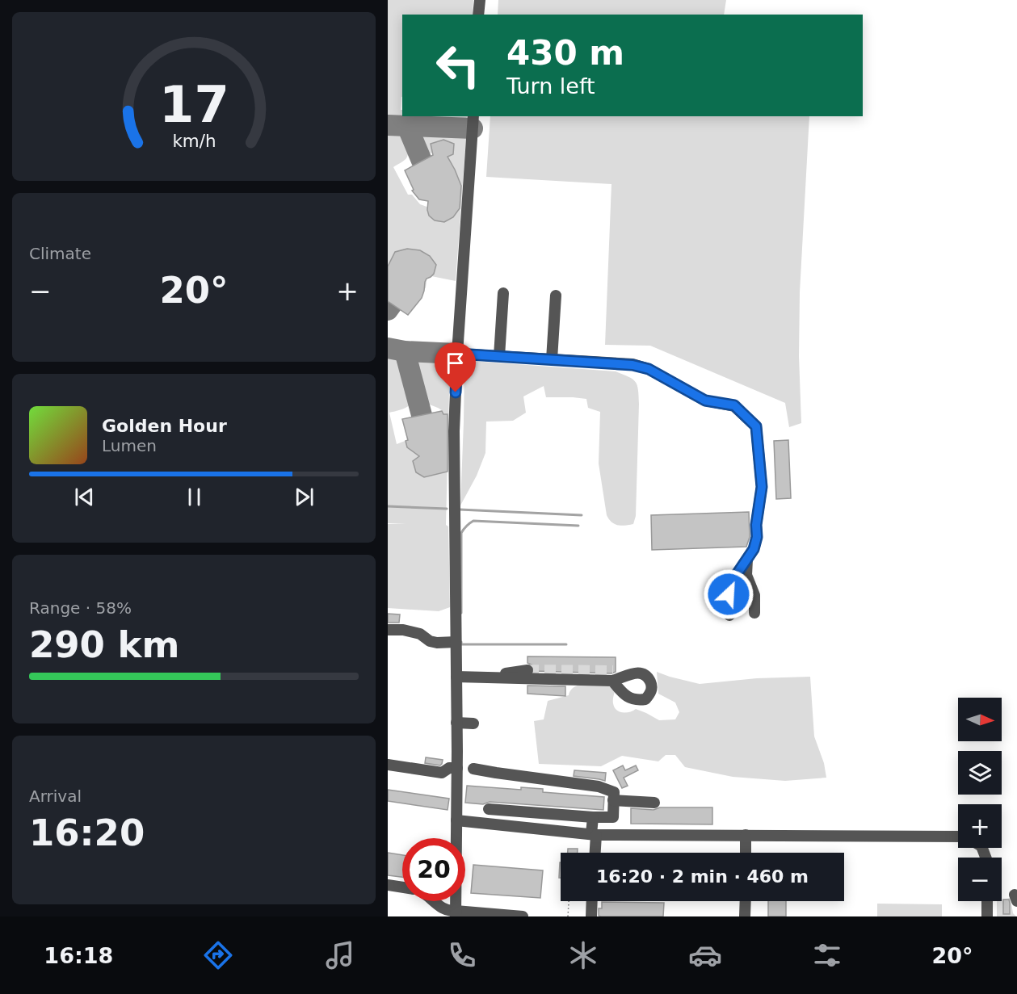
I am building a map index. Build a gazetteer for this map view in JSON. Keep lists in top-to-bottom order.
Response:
{
  "north": "right",
  "page": {
    "turn": ["430 m", "Turn left"],
    "tile": [
      "Climate",
      ["Range · 58%", "290 km"],
      ["Arrival", "16:20"]
    ],
    "heat": ["−", "20°", "+"],
    "song": ["Golden Hour", "Lumen"],
    "map_buttons": ["+", "−"],
    "limit": "20",
    "trip": "16:20 · 2 min · 460 m",
    "tabs": ["16:18", "20°"],
    "gauge": ["17", "km/h"]
  }
}
